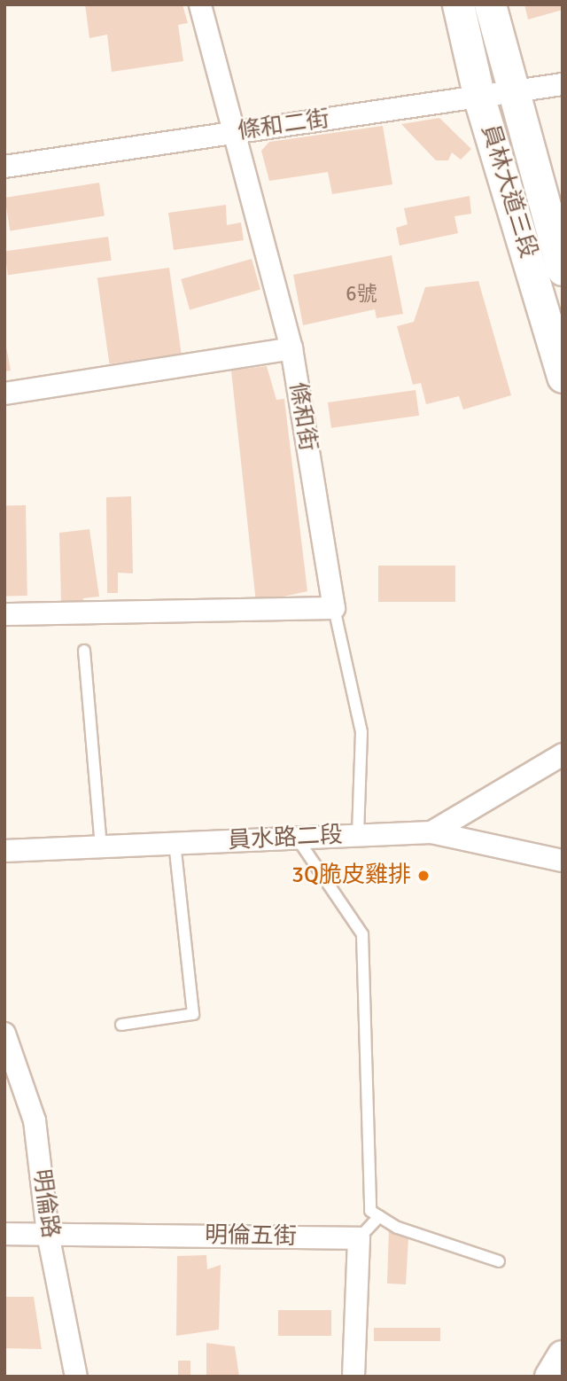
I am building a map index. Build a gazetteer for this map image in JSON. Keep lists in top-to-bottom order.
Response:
{
  "streets": {
    "street": [
      "條和二街",
      "員林大道三段",
      "條和街",
      "員水路二段",
      "明倫路",
      "明倫五街"
    ]
  },
  "crossings": [
    ["條和二街", "員林大道三段"],
    ["條和二街", "條和街"],
    ["條和街", "員水路二段"],
    ["明倫路", "明倫五街"]
  ],
  "places": ["3Q脆皮雞排"],
  "house_numbers": ["6號"]
}
